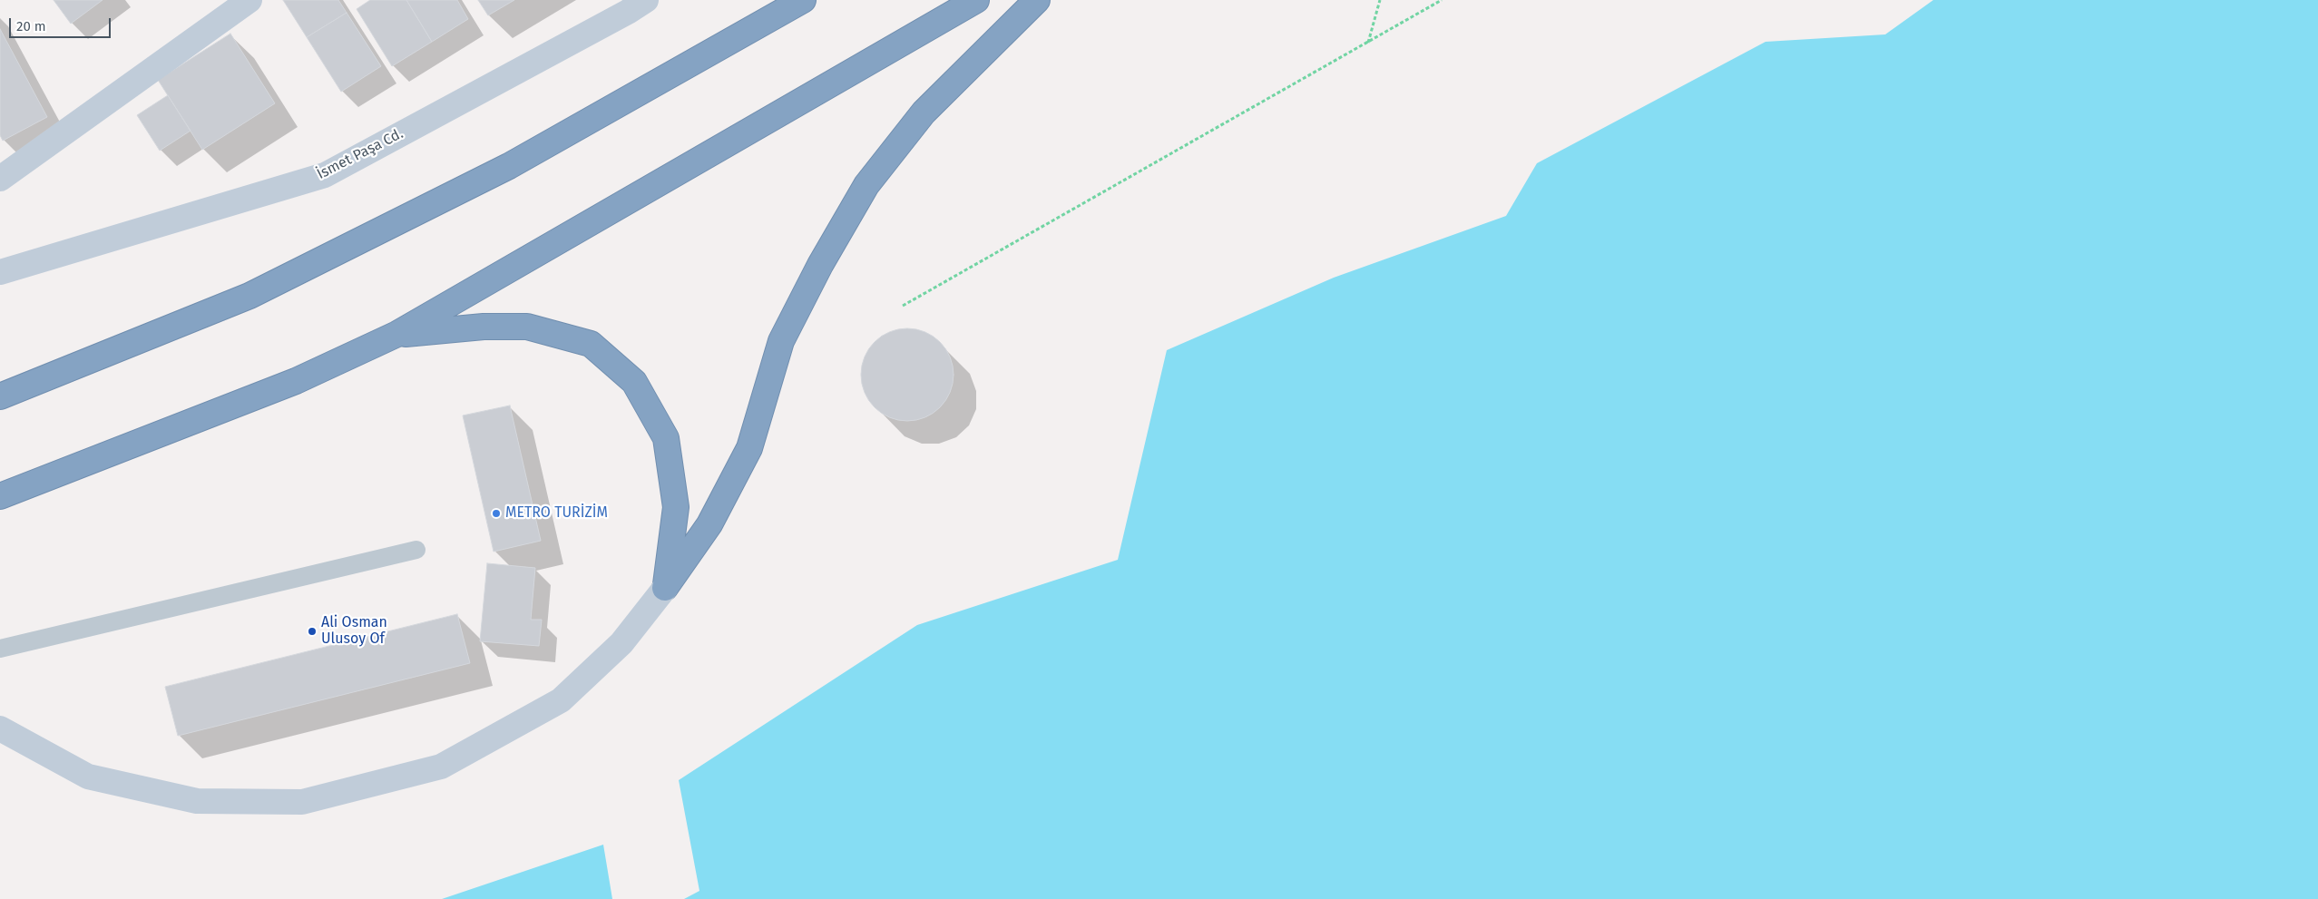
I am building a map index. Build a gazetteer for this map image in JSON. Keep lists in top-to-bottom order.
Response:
{
  "streets": {
    "main road": ["İsmet Paşa Cd."]
  },
  "places": ["METRO TURİZİM", "Ali Osman Ulusoy Of"],
  "scale_bar": "20 m"
}
